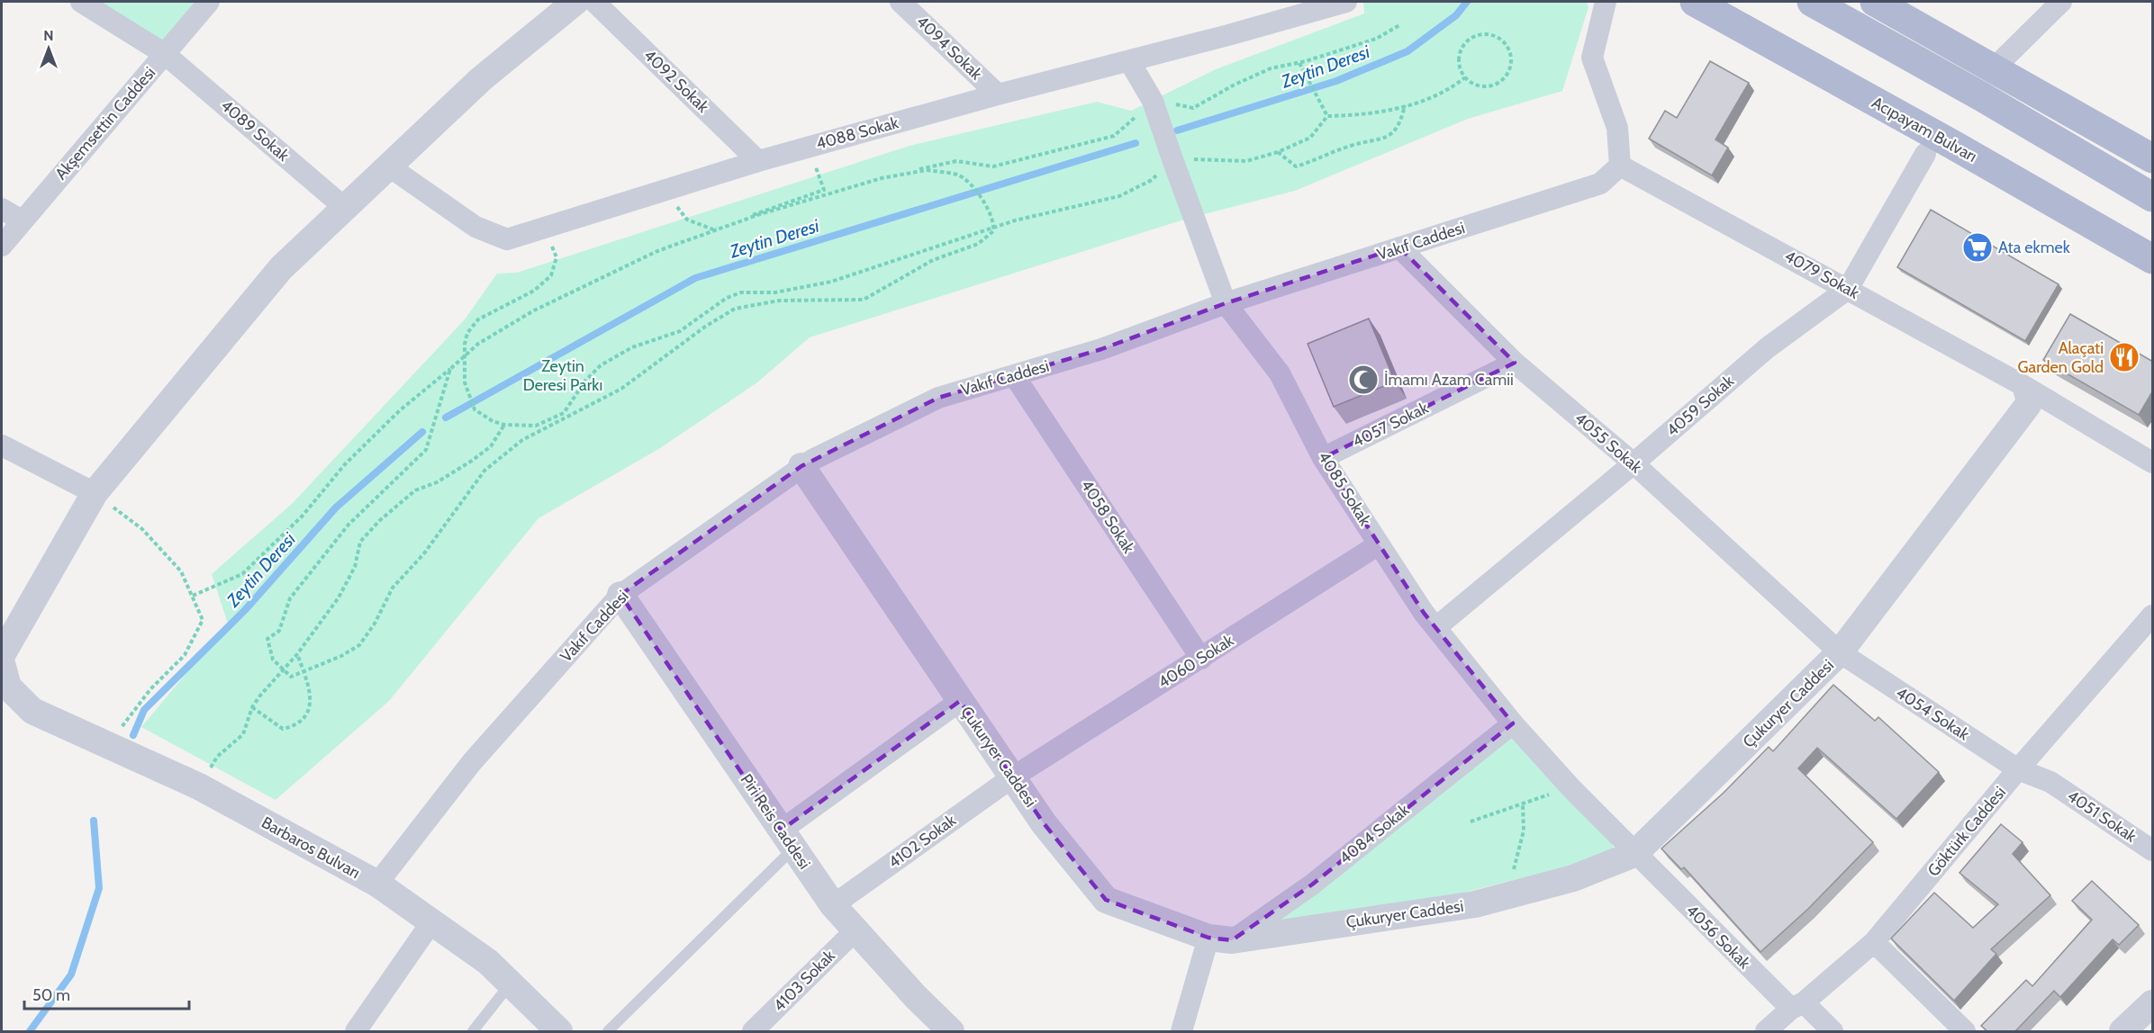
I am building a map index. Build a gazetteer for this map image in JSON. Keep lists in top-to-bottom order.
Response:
{
  "streets": {
    "main road": ["Acıpayam Bulvarı"],
    "street": [
      "4094 Sokak",
      "4092 Sokak",
      "Akşemsettin Caddesi",
      "4089 Sokak",
      "4088 Sokak",
      "Vakıf Caddesi",
      "4079 Sokak",
      "4059 Sokak",
      "4057 Sokak",
      "4055 Sokak",
      "4085 Sokak",
      "4058 Sokak",
      "4060 Sokak",
      "Çukuryer Caddesi",
      "4054 Sokak",
      "4051 Sokak",
      "Piri Reis Caddesi",
      "Göktürk Caddesi",
      "4084 Sokak",
      "4102 Sokak",
      "Barbaros Bulvarı",
      "4056 Sokak",
      "4103 Sokak"
    ]
  },
  "crossings": [
    ["4094 Sokak", "4088 Sokak"],
    ["4092 Sokak", "4088 Sokak"],
    ["Akşemsettin Caddesi", "4089 Sokak"],
    ["4088 Sokak", "4085 Sokak"],
    ["Vakıf Caddesi", "4079 Sokak"],
    ["Vakıf Caddesi", "4055 Sokak"],
    ["Vakıf Caddesi", "4085 Sokak"],
    ["Vakıf Caddesi", "4058 Sokak"],
    ["Vakıf Caddesi", "Çukuryer Caddesi"],
    ["Vakıf Caddesi", "Piri Reis Caddesi"],
    ["Vakıf Caddesi", "Barbaros Bulvarı"],
    ["4079 Sokak", "4059 Sokak"],
    ["4079 Sokak", "Çukuryer Caddesi"],
    ["4059 Sokak", "4055 Sokak"],
    ["4059 Sokak", "4085 Sokak"],
    ["4057 Sokak", "4055 Sokak"],
    ["4057 Sokak", "4085 Sokak"],
    ["4055 Sokak", "Çukuryer Caddesi"],
    ["4055 Sokak", "4054 Sokak"],
    ["4085 Sokak", "4060 Sokak"],
    ["4085 Sokak", "Çukuryer Caddesi"],
    ["4085 Sokak", "4084 Sokak"],
    ["4085 Sokak", "4056 Sokak"],
    ["4058 Sokak", "4060 Sokak"],
    ["4060 Sokak", "Çukuryer Caddesi"],
    ["4060 Sokak", "4102 Sokak"],
    ["Çukuryer Caddesi", "4054 Sokak"],
    ["Çukuryer Caddesi", "4084 Sokak"],
    ["Çukuryer Caddesi", "4102 Sokak"],
    ["Çukuryer Caddesi", "4056 Sokak"],
    ["4054 Sokak", "4051 Sokak"],
    ["4054 Sokak", "Göktürk Caddesi"],
    ["Piri Reis Caddesi", "4102 Sokak"],
    ["Piri Reis Caddesi", "4103 Sokak"],
    ["Göktürk Caddesi", "4056 Sokak"]
  ],
  "water": ["Zeytin Deresi"],
  "parks": ["Zeytin Deresi Parkı"],
  "places": {
    "supermarket": ["Ata ekmek"],
    "restaurant": ["Alaçati Garden Gold"],
    "mosque": ["İmamı Azam Camii"]
  },
  "scale_bar": "50 m",
  "north": "top"
}
